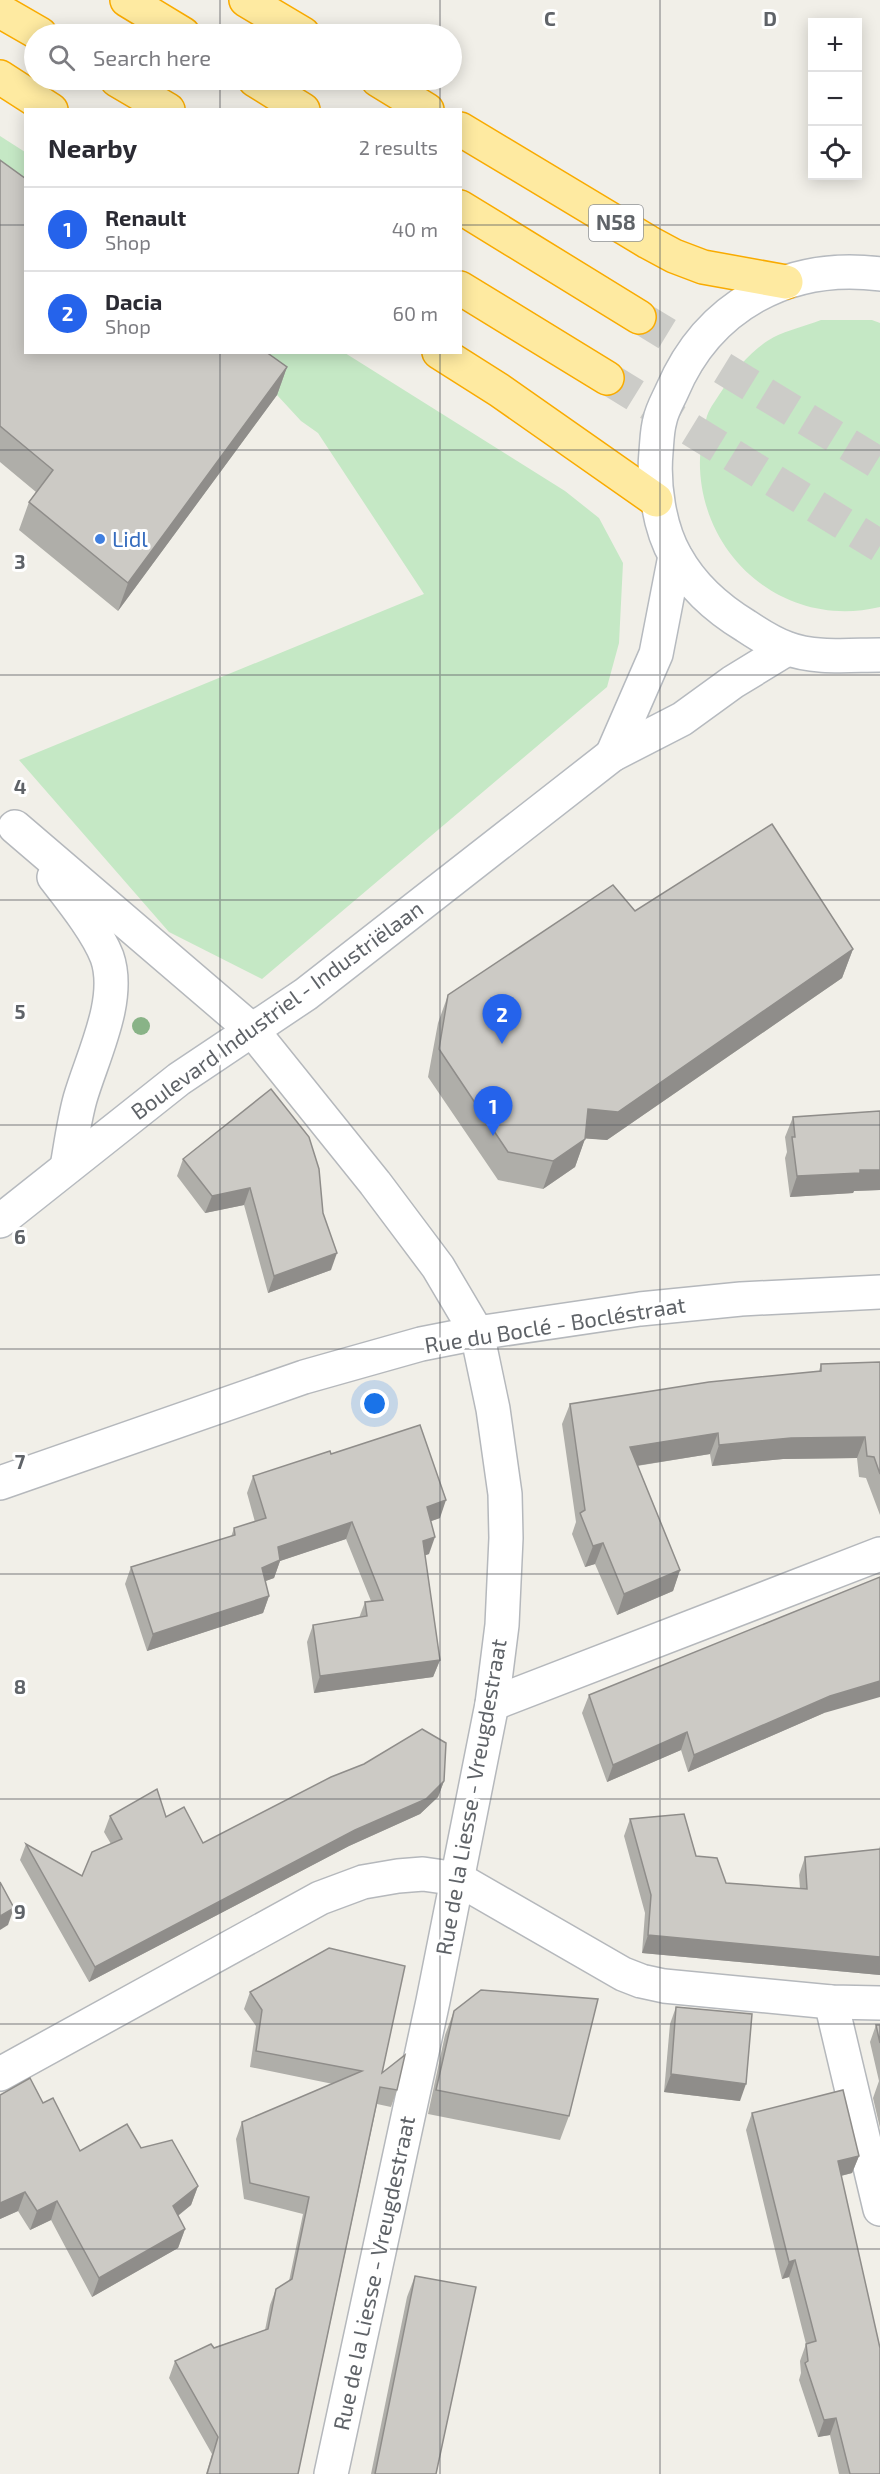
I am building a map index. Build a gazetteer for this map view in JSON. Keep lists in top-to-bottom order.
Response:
{
  "streets": {
    "highway": ["N58"],
    "street": ["Boulevard Industriel - Industriëlaan", "Rue du Boclé - Bocléstraat", "Rue de la Liesse - Vreugdestraat"]
  },
  "crossings": [
    ["Boulevard Industriel - Industriëlaan", "Rue de la Liesse - Vreugdestraat"],
    ["Rue du Boclé - Bocléstraat", "Rue de la Liesse - Vreugdestraat"]
  ],
  "places": ["Lidl"],
  "page": {
    "map_buttons": ["+", "−"],
    "search": "Search here",
    "heading": ["Nearby", "2 results"],
    "list": [
      {
        "mark": "1",
        "name": "Renault",
        "note": "Shop",
        "value": "40 m"
      },
      {
        "mark": "2",
        "name": "Dacia",
        "note": "Shop",
        "value": "60 m"
      }
    ],
    "pins": ["2", "1"]
  },
  "grid": {
    "columns": ["C", "D"],
    "rows": [
      "3",
      "4",
      "5",
      "6",
      "7",
      "8",
      "9"
    ]
  }
}
